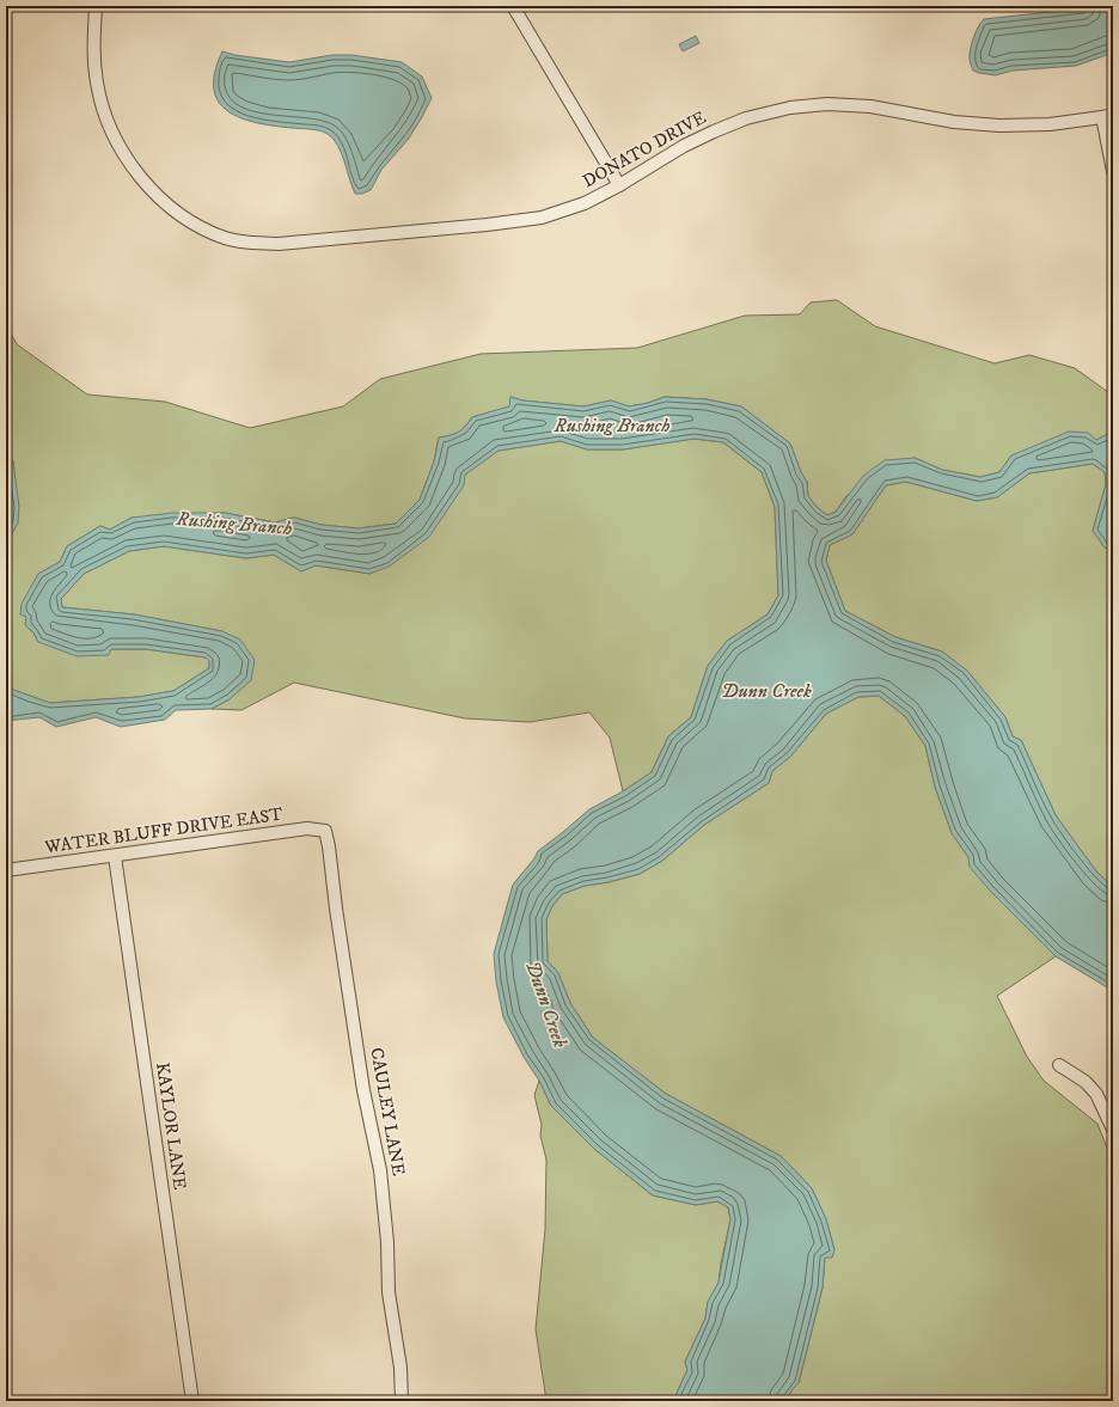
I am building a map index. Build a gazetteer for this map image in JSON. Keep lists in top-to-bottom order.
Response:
{
  "streets": {
    "street": [
      "DONATO DRIVE",
      "WATER BLUFF DRIVE EAST",
      "CAULEY LANE",
      "KAYLOR LANE"
    ]
  },
  "crossings": [
    ["WATER BLUFF DRIVE EAST", "CAULEY LANE"],
    ["WATER BLUFF DRIVE EAST", "KAYLOR LANE"]
  ],
  "water": ["Rushing Branch", "Dunn Creek"]
}
